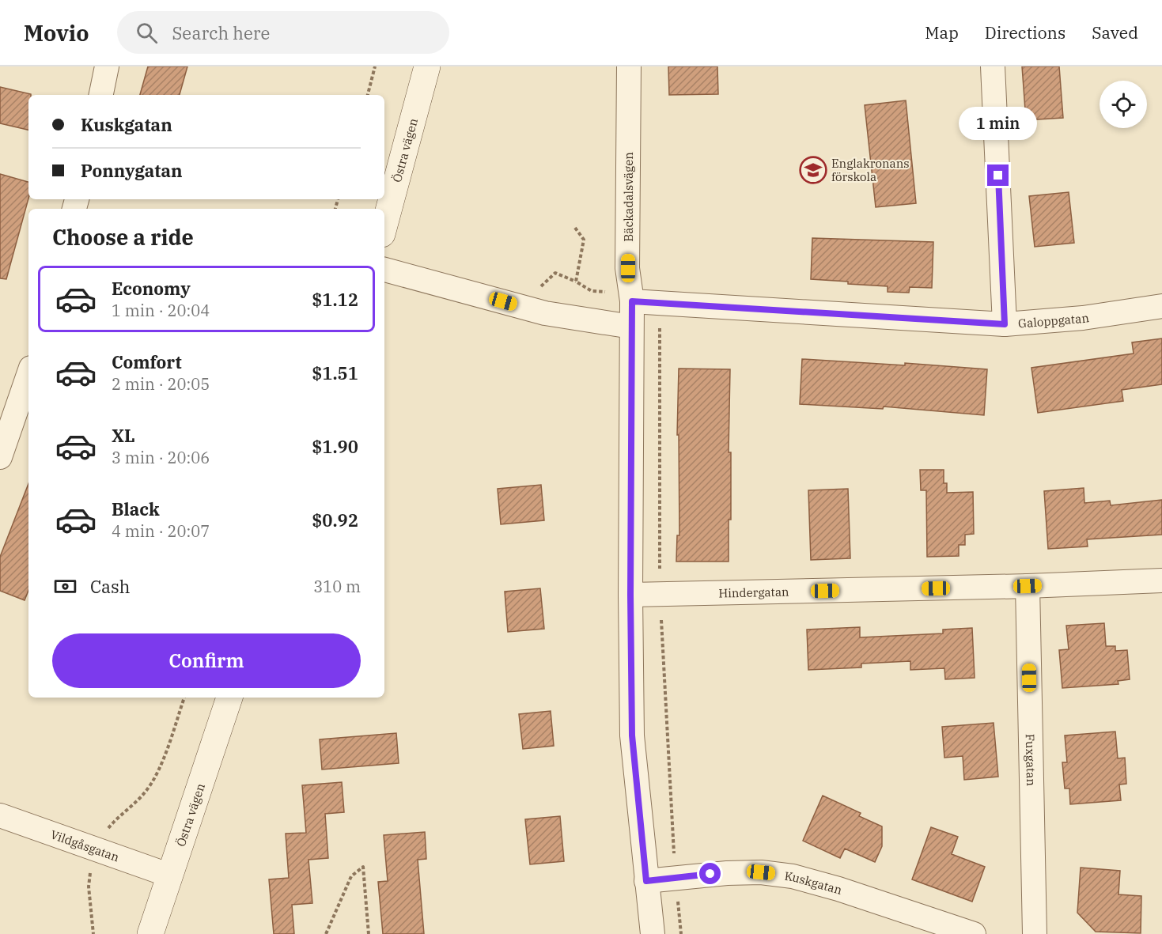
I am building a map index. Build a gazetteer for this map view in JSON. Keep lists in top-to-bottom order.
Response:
{
  "streets": {
    "main road": ["Östra vägen"],
    "street": [
      "Bäckadalsvägen",
      "Galoppgatan",
      "Hindergatan",
      "Fuxgatan",
      "Vildgåsgatan",
      "Kuskgatan"
    ]
  },
  "crossings": [
    ["Östra vägen", "Vildgåsgatan"],
    ["Bäckadalsvägen", "Galoppgatan"],
    ["Bäckadalsvägen", "Hindergatan"],
    ["Bäckadalsvägen", "Kuskgatan"],
    ["Hindergatan", "Fuxgatan"]
  ],
  "places": {
    "school or university": ["Englakronans förskola"]
  },
  "page": {
    "header": "Movio",
    "search": "Search here",
    "nav": ["Map", "Directions", "Saved"],
    "banner": ["Kuskgatan", "Ponnygatan"],
    "bubble": "1 min",
    "heading": "Choose a ride",
    "list": [
      {
        "name": "Economy",
        "note": "1 min · 20:04",
        "value": "$1.12"
      },
      {
        "name": "Comfort",
        "note": "2 min · 20:05",
        "value": "$1.51"
      },
      {
        "name": "XL",
        "note": "3 min · 20:06",
        "value": "$1.90"
      },
      {
        "name": "Black",
        "note": "4 min · 20:07",
        "value": "$0.92"
      }
    ],
    "pay": ["Cash", "310 m"],
    "buttons": "Confirm"
  }
}
